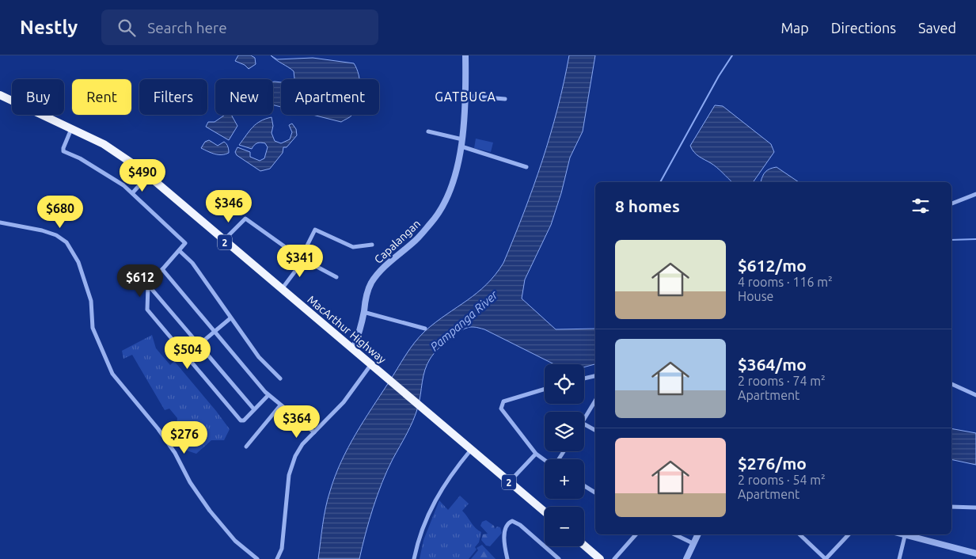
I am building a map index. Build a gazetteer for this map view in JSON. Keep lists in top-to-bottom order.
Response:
{
  "streets": {
    "highway": ["2", "MacArthur Highway"],
    "street": ["Capalangan"]
  },
  "crossings": [
    ["Capalangan", "MacArthur Highway"]
  ],
  "districts": ["GATBUCA"],
  "water": ["Pampanga River"],
  "page": {
    "header": "Nestly",
    "search": "Search here",
    "nav": ["Map", "Directions", "Saved"],
    "chip": [
      "Buy",
      "Rent",
      "Filters",
      "New",
      "Apartment"
    ],
    "price": [
      "$490",
      "$346",
      "$680",
      "$341",
      "$612",
      "$504",
      "$364",
      "$276"
    ],
    "heading": "8 homes",
    "list": [
      {
        "name": "$612/mo",
        "note": "4 rooms · 116 m² · House"
      },
      {
        "name": "$364/mo",
        "note": "2 rooms · 74 m² · Apartment"
      },
      {
        "name": "$276/mo",
        "note": "2 rooms · 54 m² · Apartment"
      }
    ],
    "map_buttons": ["+", "−"]
  }
}
